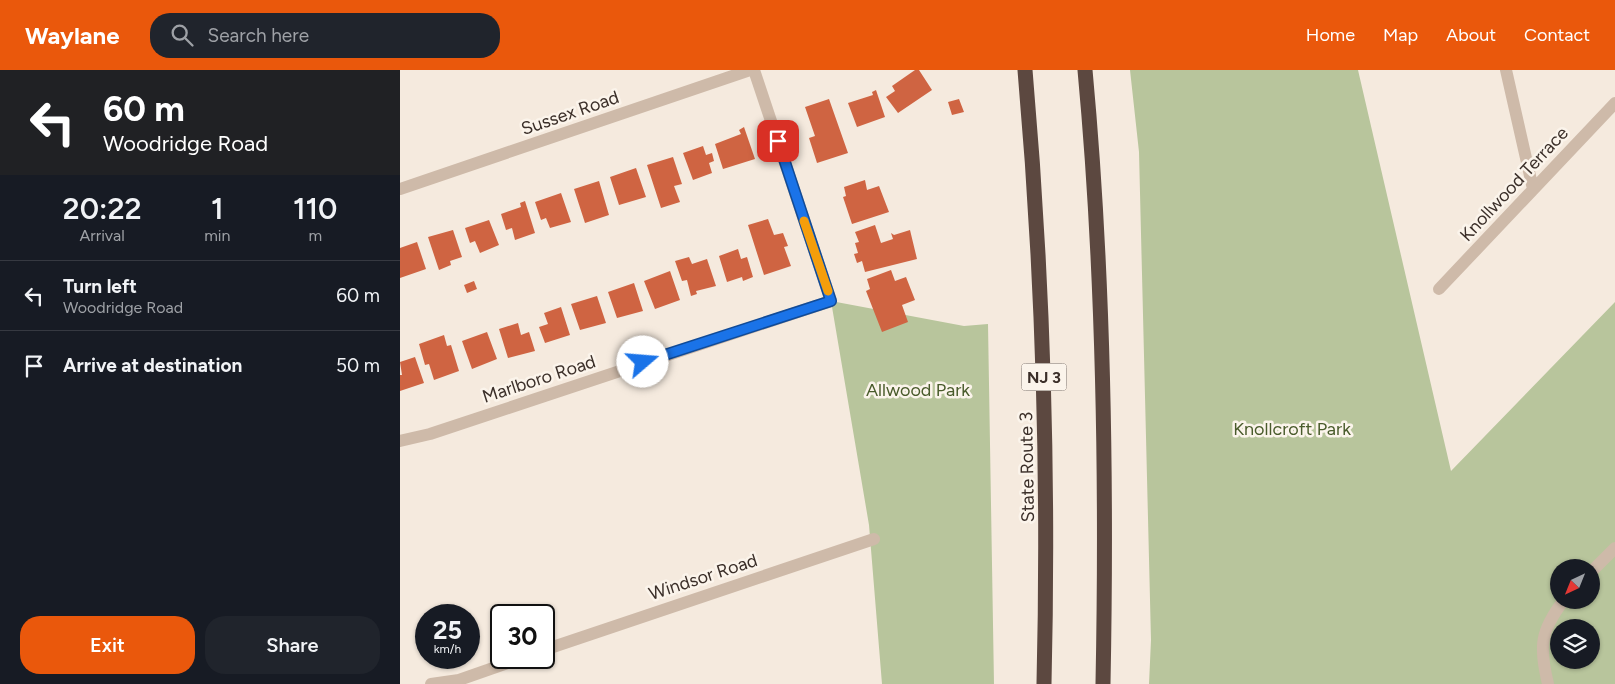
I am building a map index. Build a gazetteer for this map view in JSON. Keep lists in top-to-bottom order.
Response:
{
  "streets": {
    "highway": ["NJ 3", "State Route 3"],
    "street": [
      "Sussex Road",
      "Knollwood Terrace",
      "Marlboro Road",
      "Windsor Road"
    ]
  },
  "crossings": [
    ["Sussex Road", "Marlboro Road"]
  ],
  "parks": ["Allwood Park", "Knollcroft Park"],
  "north": "bottom left",
  "page": {
    "header": "Waylane",
    "search": "Search here",
    "nav": [
      "Home",
      "Map",
      "About",
      "Contact"
    ],
    "turn": ["60 m", "Woodridge Road"],
    "eta": [
      "20:22",
      "Arrival",
      "1",
      "min",
      "110",
      "m"
    ],
    "list": [
      {
        "name": "Turn left",
        "note": "Woodridge Road",
        "value": "60 m"
      },
      {
        "name": "Arrive at destination",
        "value": "50 m"
      }
    ],
    "speed": "25 km/h",
    "limit": "30",
    "buttons": ["Exit", "Share"]
  }
}
